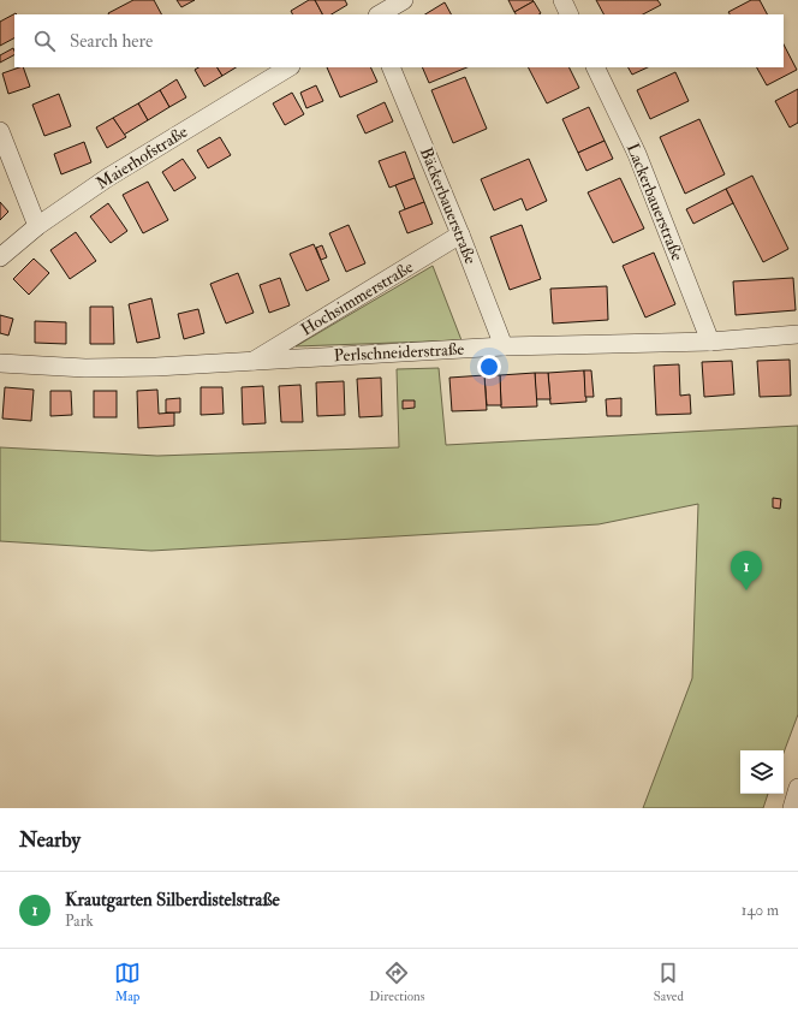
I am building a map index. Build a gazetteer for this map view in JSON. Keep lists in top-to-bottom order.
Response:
{
  "streets": {
    "street": [
      "Maierhofstraße",
      "Lackerbauerstraße",
      "Bäckerbauerstraße",
      "Hochsimmerstraße",
      "Perlschneiderstraße"
    ]
  },
  "crossings": [
    ["Lackerbauerstraße", "Perlschneiderstraße"],
    ["Bäckerbauerstraße", "Hochsimmerstraße"],
    ["Bäckerbauerstraße", "Perlschneiderstraße"],
    ["Hochsimmerstraße", "Perlschneiderstraße"]
  ],
  "page": {
    "search": "Search here",
    "pins": "1",
    "heading": "Nearby",
    "list": [
      {
        "mark": "1",
        "name": "Krautgarten Silberdistelstraße",
        "note": "Park",
        "value": "140 m"
      }
    ],
    "nav": ["Map", "Directions", "Saved"]
  }
}
